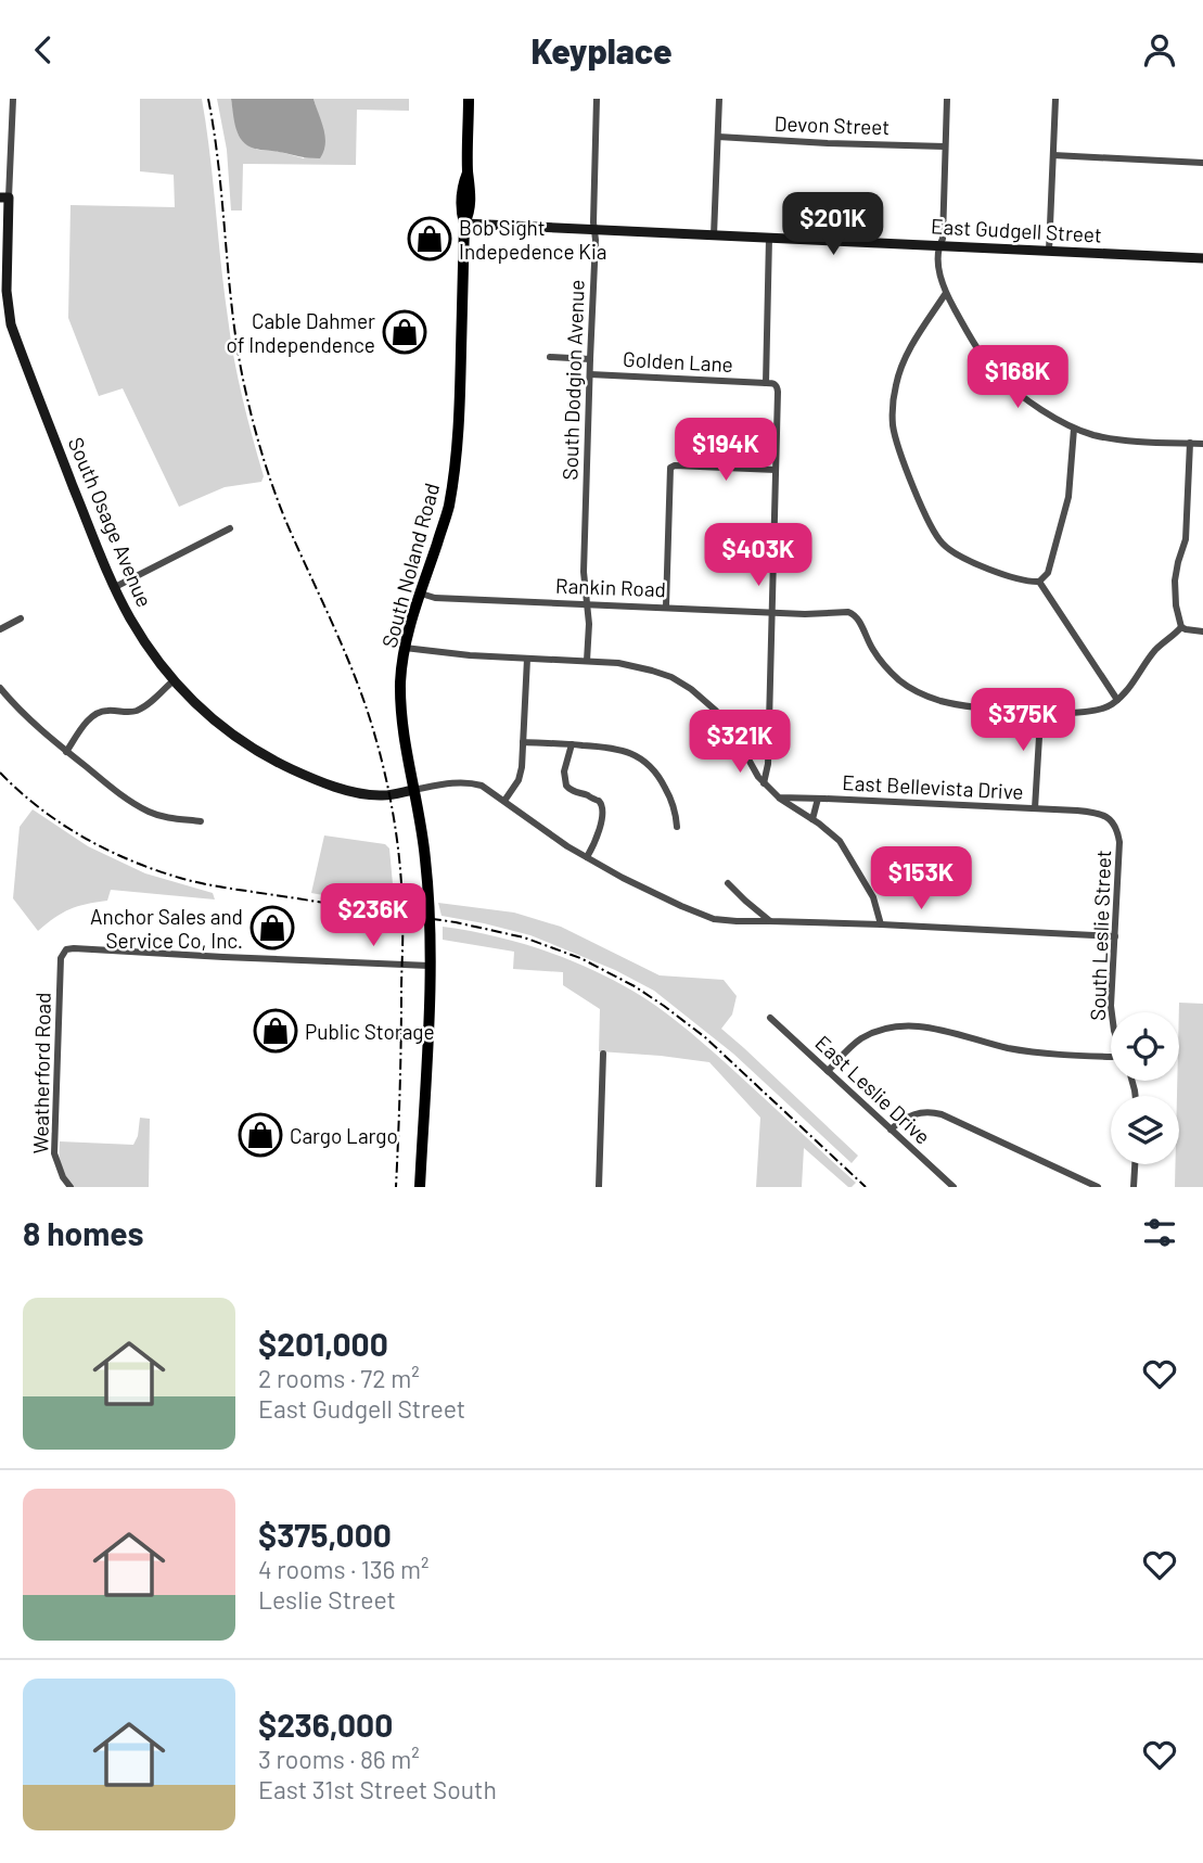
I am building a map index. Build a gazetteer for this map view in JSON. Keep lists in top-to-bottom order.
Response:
{
  "streets": {
    "main road": ["South Noland Road"],
    "street": [
      "Devon Street",
      "East Gudgell Street",
      "Golden Lane",
      "South Dodgion Avenue",
      "South Osage Avenue",
      "Rankin Road",
      "East Bellevista Drive",
      "South Leslie Street",
      "Weatherford Road",
      "East Leslie Drive"
    ]
  },
  "crossings": [
    ["East Gudgell Street", "South Dodgion Avenue"],
    ["East Gudgell Street", "South Noland Road"],
    ["Golden Lane", "South Dodgion Avenue"],
    ["South Dodgion Avenue", "Rankin Road"],
    ["South Osage Avenue", "South Noland Road"],
    ["South Noland Road", "Rankin Road"],
    ["South Noland Road", "Weatherford Road"],
    ["East Bellevista Drive", "South Leslie Street"]
  ],
  "places": {
    "shop": [
      "Bob Sight Indepedence Kia",
      "Cable Dahmer of Independence",
      "Anchor Sales and Service Co, Inc.",
      "Public Storage",
      "Cargo Largo"
    ]
  },
  "page": {
    "header": "Keyplace",
    "price": [
      "$201K",
      "$168K",
      "$194K",
      "$403K",
      "$375K",
      "$321K",
      "$153K",
      "$236K"
    ],
    "heading": "8 homes",
    "list": [
      {
        "name": "$201,000",
        "note": "2 rooms · 72 m² · East Gudgell Street"
      },
      {
        "name": "$375,000",
        "note": "4 rooms · 136 m² · Leslie Street"
      },
      {
        "name": "$236,000",
        "note": "3 rooms · 86 m² · East 31st Street South"
      }
    ]
  }
}
